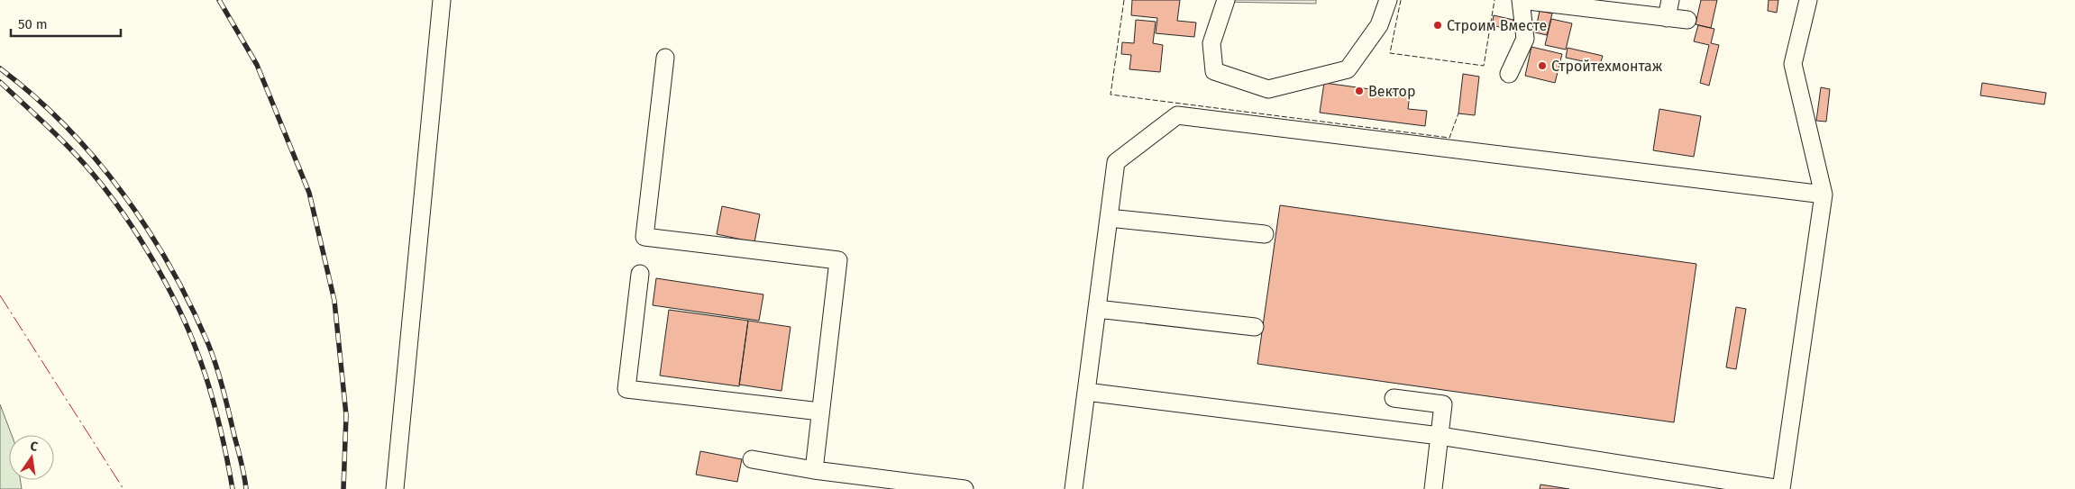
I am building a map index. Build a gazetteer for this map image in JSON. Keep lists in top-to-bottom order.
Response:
{
  "places": ["Строим Вместе", "Стройтехмонтаж", "Вектор"],
  "scale_bar": "50 m",
  "north": "top"
}
